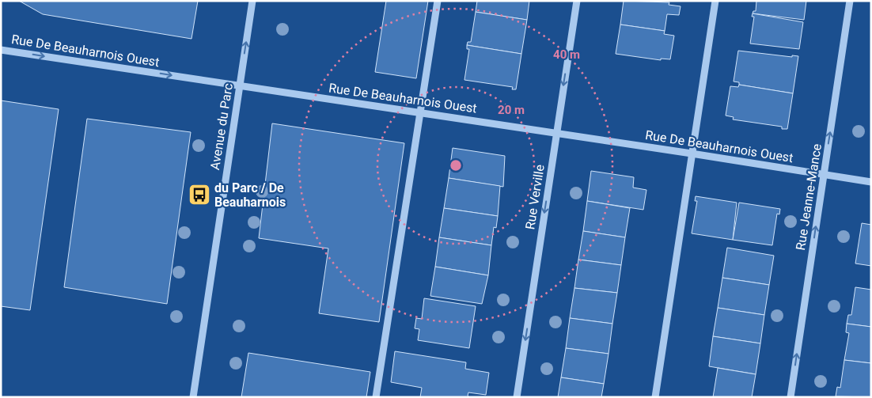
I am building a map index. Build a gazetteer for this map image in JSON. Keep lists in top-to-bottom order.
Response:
{
  "streets": {
    "street": [
      "Rue De Beauharnois Ouest",
      "Avenue du Parc",
      "Rue Verville",
      "Rue Jeanne-Mance"
    ]
  },
  "crossings": [
    ["Rue De Beauharnois Ouest", "Avenue du Parc"],
    ["Rue De Beauharnois Ouest", "Rue Verville"],
    ["Rue De Beauharnois Ouest", "Rue Jeanne-Mance"]
  ],
  "one_way": ["Rue Verville", "Rue Jeanne-Mance"],
  "places": {
    "bus stop": ["du Parc / De Beauharnois"]
  },
  "rings": ["40 m", "20 m"]
}
